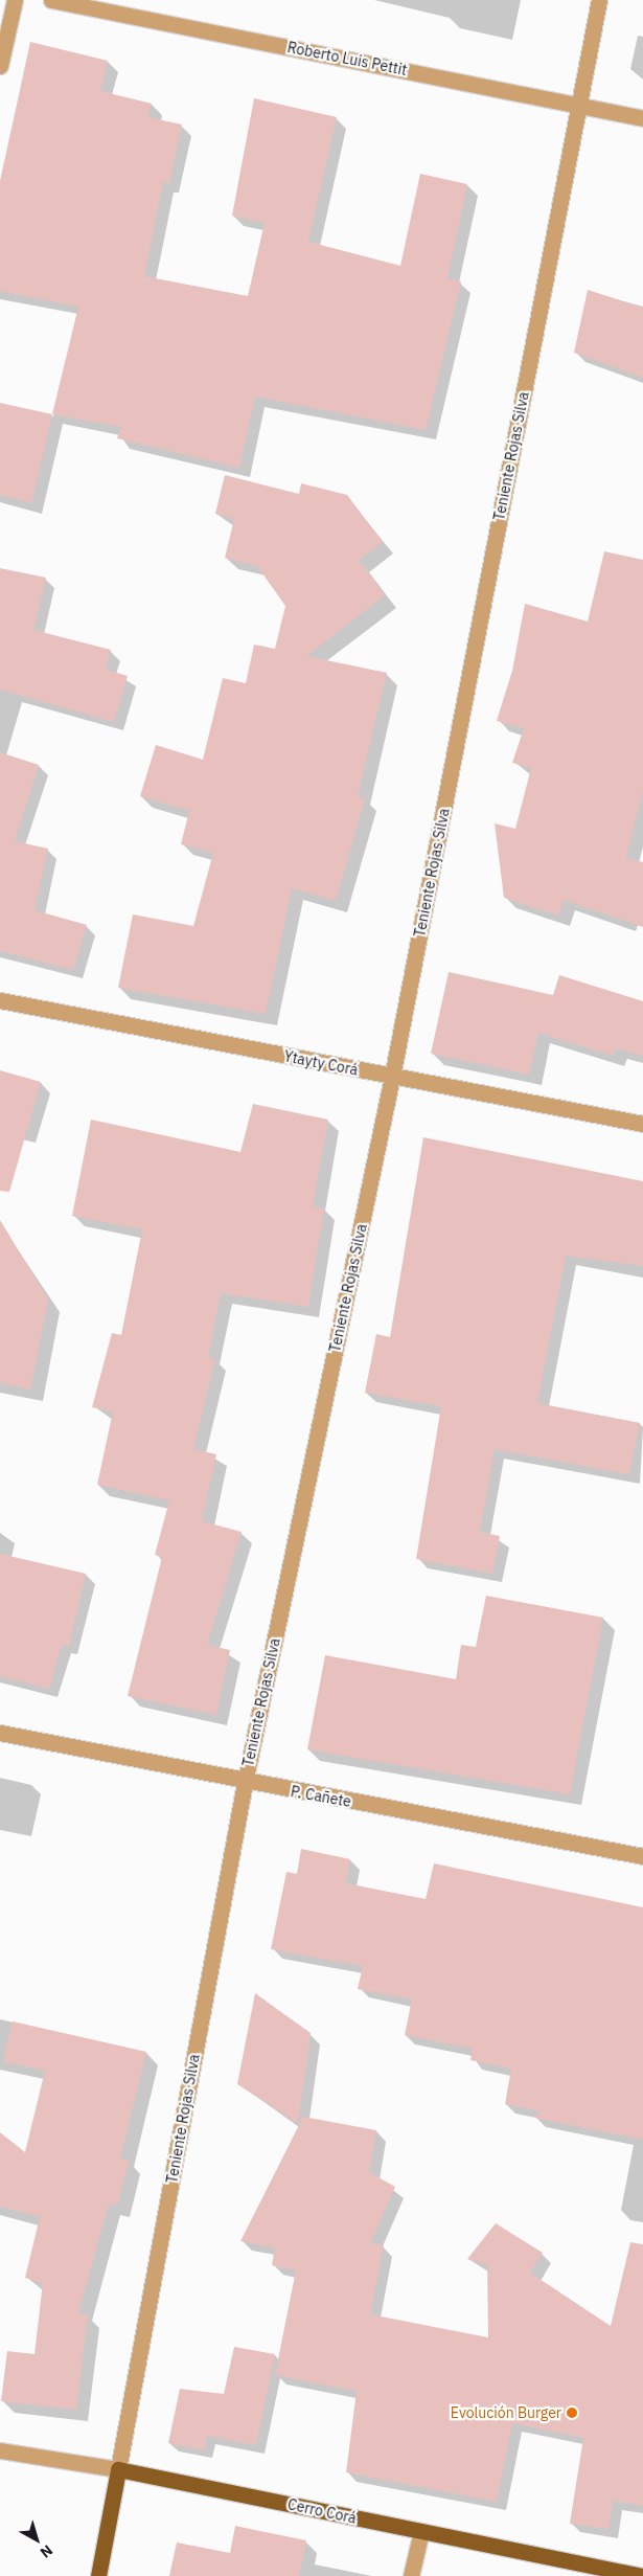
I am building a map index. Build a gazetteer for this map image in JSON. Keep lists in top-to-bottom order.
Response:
{
  "streets": {
    "main road": ["Teniente Rojas Silva", "Cerro Corá"],
    "street": ["Roberto Luis Pettit", "Ytayty Corá", "P. Cañete"]
  },
  "crossings": [
    ["Roberto Luis Pettit", "Teniente Rojas Silva"],
    ["Teniente Rojas Silva", "Ytayty Corá"],
    ["Teniente Rojas Silva", "P. Cañete"],
    ["Teniente Rojas Silva", "Cerro Corá"]
  ],
  "places": ["Evolución Burger"],
  "north": "bottom right"
}
